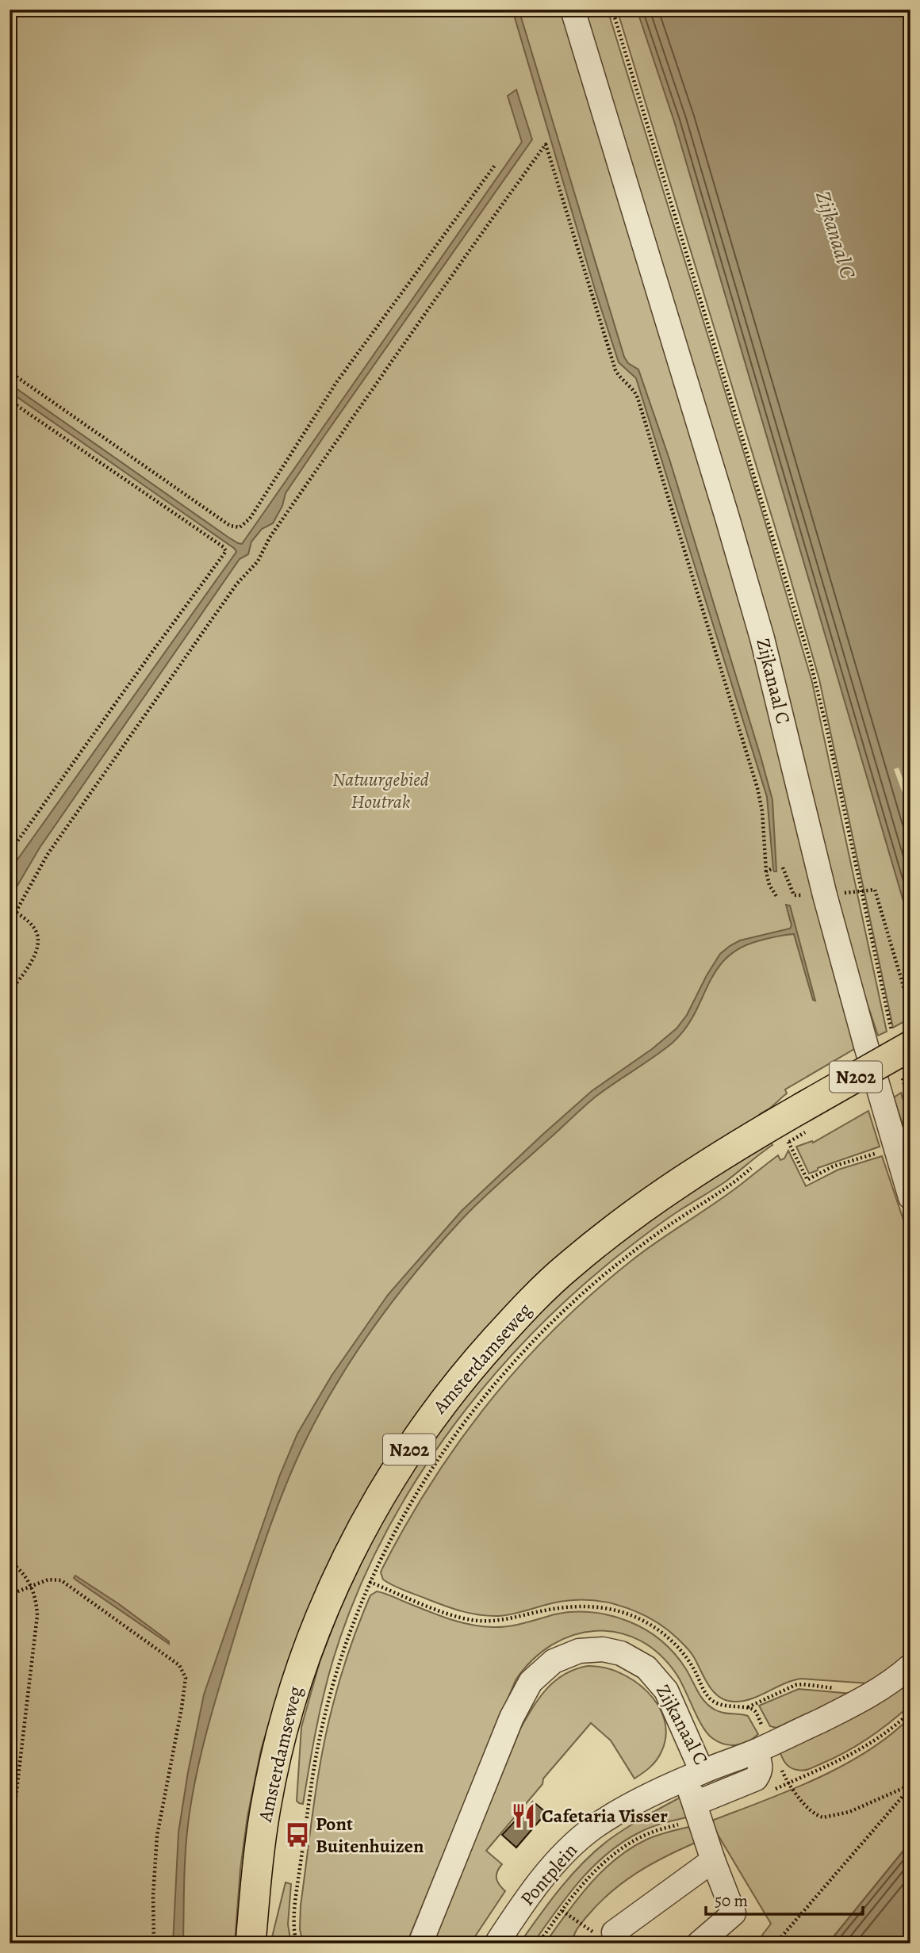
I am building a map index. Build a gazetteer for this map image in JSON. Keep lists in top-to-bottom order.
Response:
{
  "streets": {
    "main road": ["N202", "Amsterdamseweg"],
    "street": ["Zijkanaal C", "Pontplein"]
  },
  "crossings": [
    ["Zijkanaal C", "Pontplein"]
  ],
  "water": ["Zijkanaal C"],
  "parks": ["Natuurgebied Houtrak"],
  "places": {
    "restaurant": ["Cafetaria Visser"],
    "bus stop": ["Pont Buitenhuizen"]
  },
  "scale_bar": "50 m"
}
